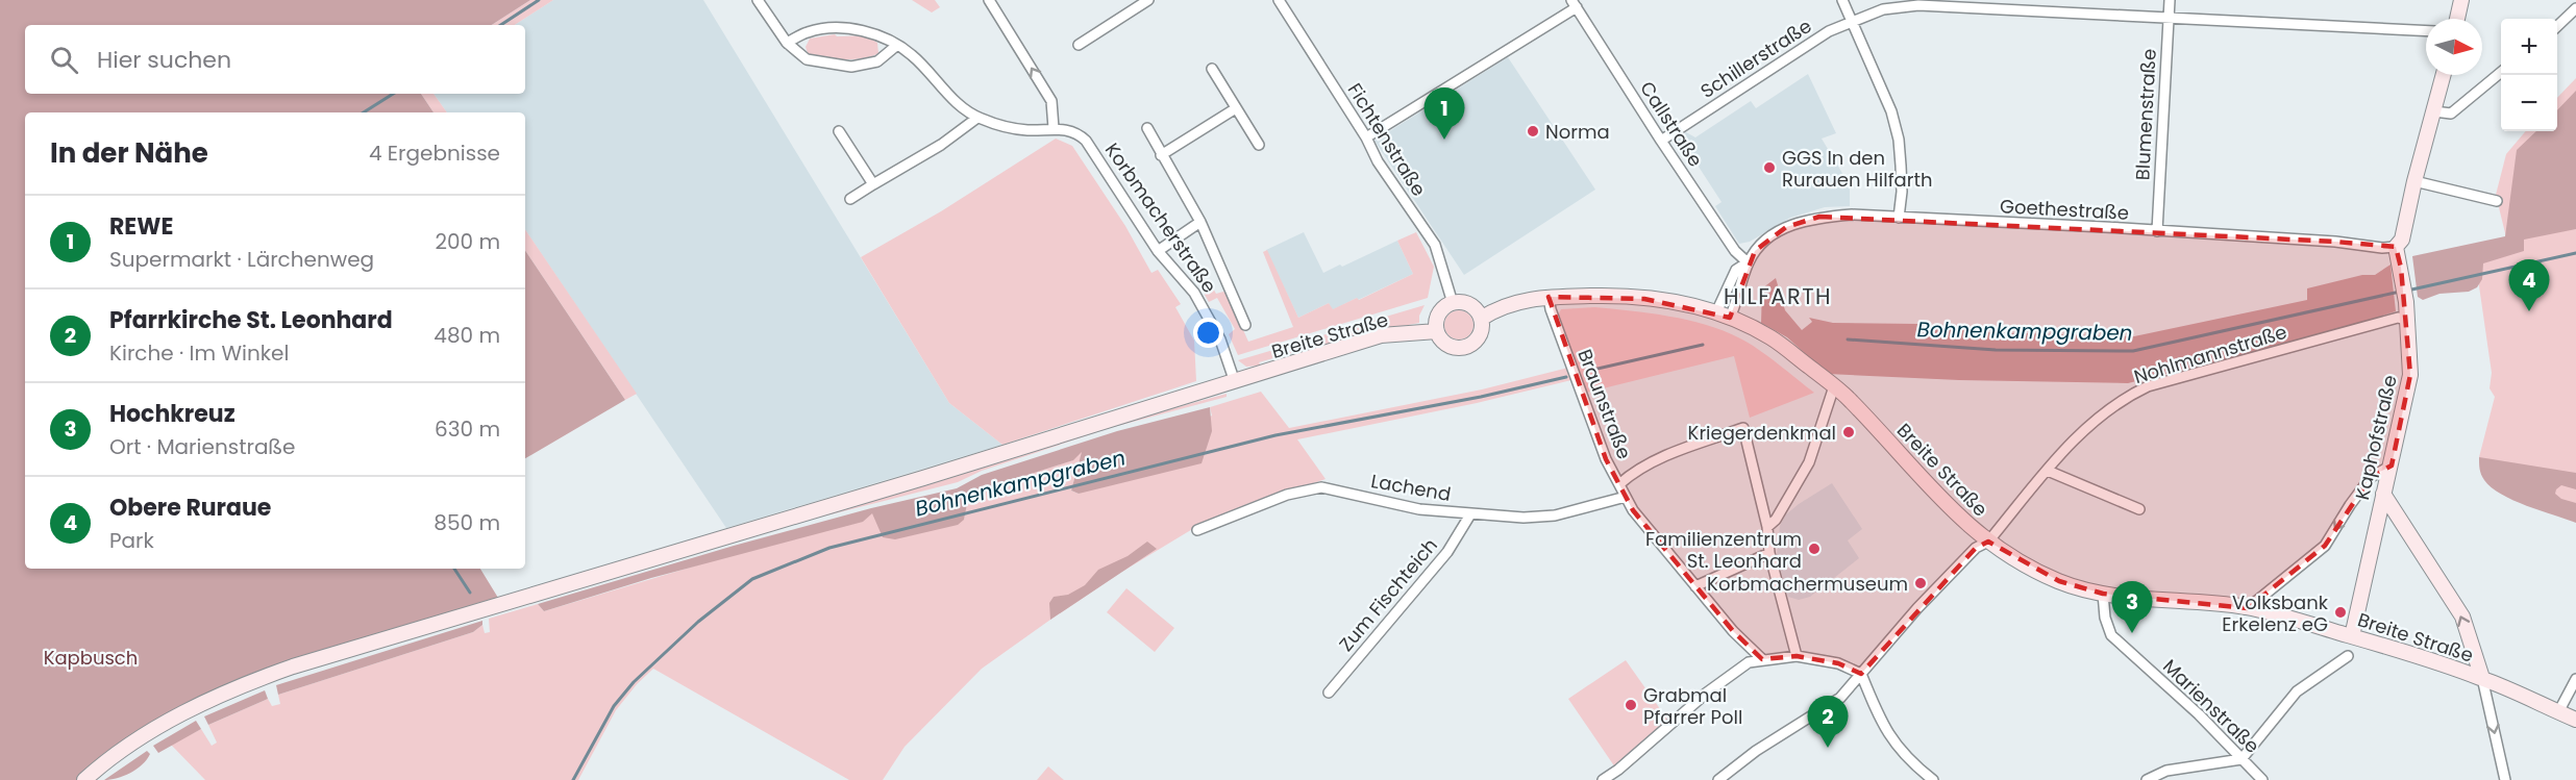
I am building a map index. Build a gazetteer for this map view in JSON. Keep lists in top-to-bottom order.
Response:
{
  "streets": {
    "main road": ["Breite Straße", "Kaphofstraße"],
    "street": [
      "Schillerstraße",
      "Blumenstraße",
      "Callstraße",
      "Fichtenstraße",
      "Goethestraße",
      "Korbmacherstraße",
      "Nohlmannstraße",
      "Braunstraße",
      "Lachend",
      "Zum Fischteich",
      "Marienstraße"
    ]
  },
  "crossings": [
    ["Schillerstraße", "Blumenstraße"],
    ["Schillerstraße", "Callstraße"],
    ["Blumenstraße", "Goethestraße"],
    ["Callstraße", "Goethestraße"],
    ["Fichtenstraße", "Breite Straße"],
    ["Goethestraße", "Breite Straße"],
    ["Goethestraße", "Kaphofstraße"],
    ["Korbmacherstraße", "Breite Straße"],
    ["Breite Straße", "Nohlmannstraße"],
    ["Breite Straße", "Braunstraße"],
    ["Breite Straße", "Kaphofstraße"],
    ["Breite Straße", "Marienstraße"],
    ["Nohlmannstraße", "Kaphofstraße"],
    ["Braunstraße", "Lachend"],
    ["Lachend", "Zum Fischteich"]
  ],
  "districts": ["HILFARTH"],
  "water": ["Bohnenkampgraben"],
  "parks": ["Kapbusch"],
  "places": [
    "Norma",
    "GGS In den Rurauen Hilfarth",
    "Kriegerdenkmal",
    "Familienzentrum St. Leonhard",
    "Korbmachermuseum",
    "Volksbank Erkelenz eG",
    "Grabmal Pfarrer Poll"
  ],
  "north": "right",
  "page": {
    "map_buttons": ["+", "−"],
    "search": "Hier suchen",
    "pins": [
      "1",
      "4",
      "3",
      "2"
    ],
    "heading": ["In der Nähe", "4 Ergebnisse"],
    "list": [
      {
        "mark": "1",
        "name": "REWE",
        "note": "Supermarkt · Lärchenweg",
        "value": "200 m"
      },
      {
        "mark": "2",
        "name": "Pfarrkirche St. Leonhard",
        "note": "Kirche · Im Winkel",
        "value": "480 m"
      },
      {
        "mark": "3",
        "name": "Hochkreuz",
        "note": "Ort · Marienstraße",
        "value": "630 m"
      },
      {
        "mark": "4",
        "name": "Obere Ruraue",
        "note": "Park",
        "value": "850 m"
      }
    ]
  }
}
